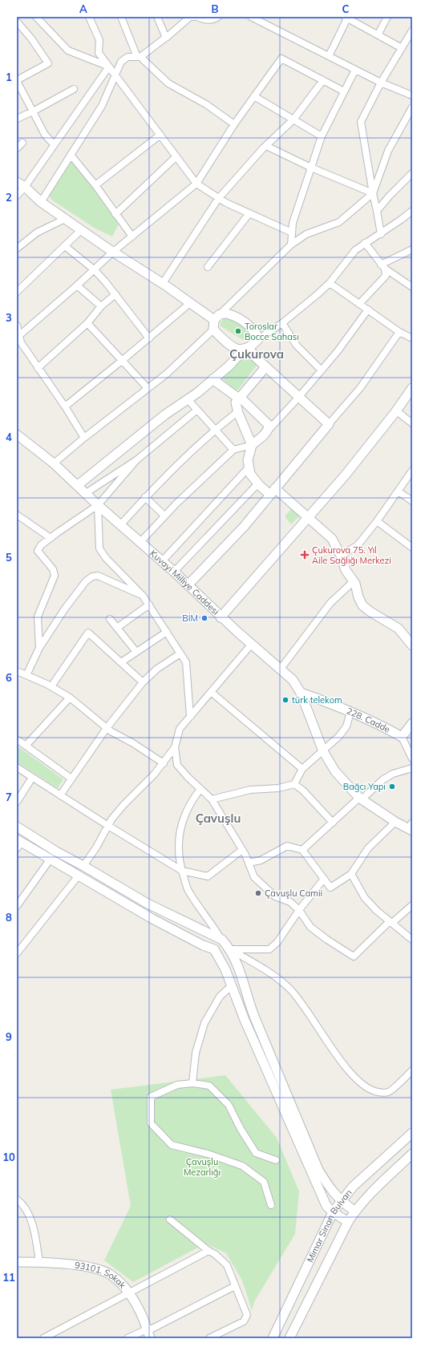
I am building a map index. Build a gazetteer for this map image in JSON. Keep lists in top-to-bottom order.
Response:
{
  "streets": {
    "street": [
      "Kuvayi Milliye Caddesi",
      "228. Cadde",
      "Mimar Sinan Bulvarı",
      "93101. Sokak"
    ]
  },
  "crossings": [
    ["Kuvayi Milliye Caddesi", "228. Cadde"]
  ],
  "districts": ["Çukurova", "Çavuşlu"],
  "parks": ["Çavuşlu Mezarlığı"],
  "places": {
    "other": [
      "Toroslar Bocce Sahası",
      "BİM",
      "türk telekom",
      "Bağcı Yapı",
      "Çavuşlu Camii"
    ],
    "health": ["Çukurova 75. Yıl Aile Sağlığı Merkezi"]
  },
  "grid": {
    "columns": ["A", "B", "C"],
    "rows": [
      "1",
      "2",
      "3",
      "4",
      "5",
      "6",
      "7",
      "8",
      "9",
      "10",
      "11"
    ]
  }
}
